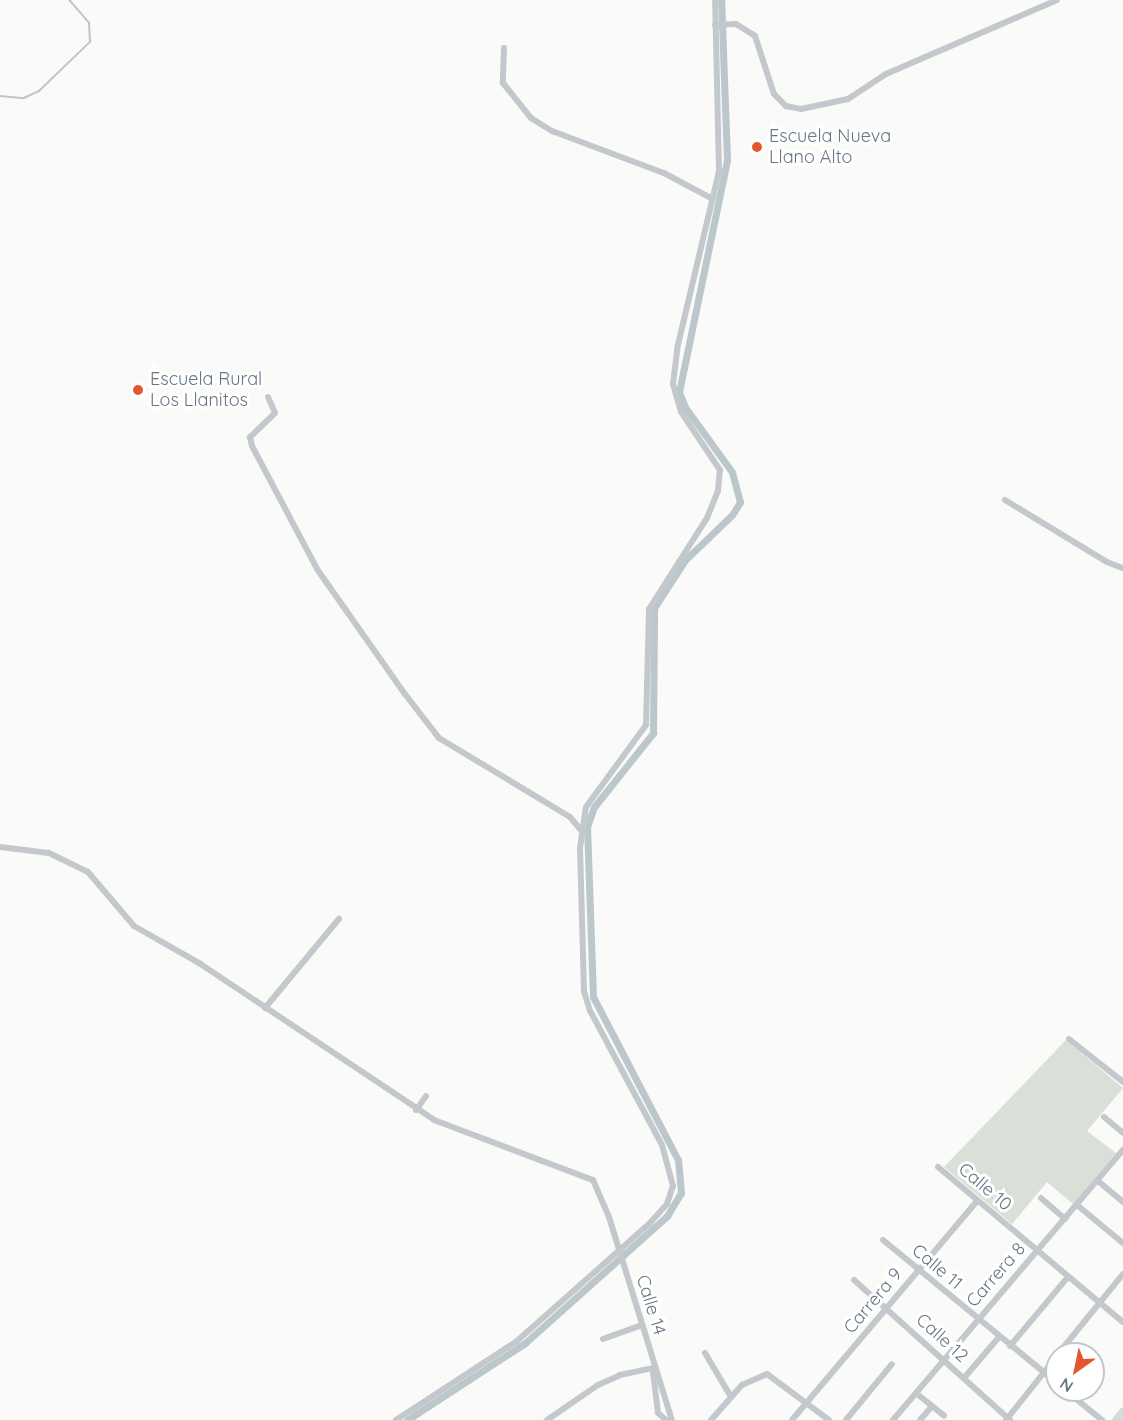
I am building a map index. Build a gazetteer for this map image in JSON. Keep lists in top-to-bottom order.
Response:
{
  "streets": {
    "street": [
      "Calle 10",
      "Calle 11",
      "Carrera 8",
      "Carrera 9",
      "Calle 14",
      "Calle 12"
    ]
  },
  "crossings": [
    ["Calle 10", "Carrera 8"],
    ["Calle 10", "Carrera 9"],
    ["Calle 11", "Carrera 8"],
    ["Calle 11", "Carrera 9"],
    ["Carrera 8", "Calle 12"],
    ["Carrera 9", "Calle 12"]
  ],
  "places": ["Escuela Nueva Llano Alto", "Escuela Rural Los Llanitos"],
  "north": "bottom left"
}
